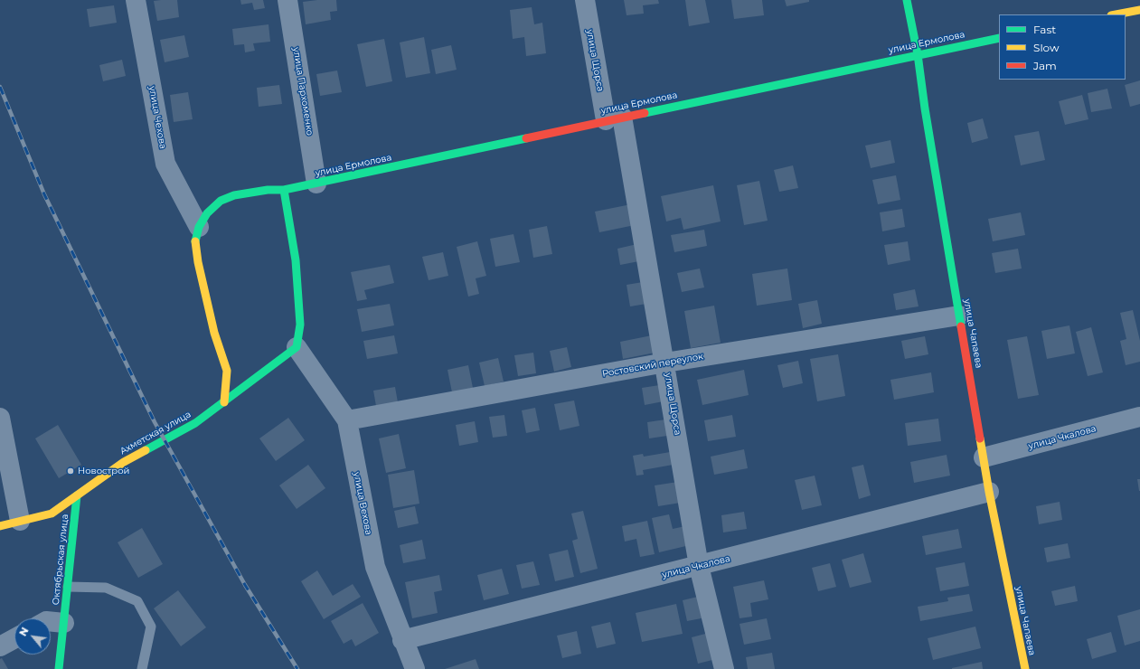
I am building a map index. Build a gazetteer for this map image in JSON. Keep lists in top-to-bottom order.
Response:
{
  "streets": {
    "street": [
      "улица Ермолова",
      "улица Щорса",
      "улица Пархоменко",
      "улица Чехова",
      "улица Чапаева",
      "Ростовский переулок",
      "Ахметская улица",
      "улица Чкалова",
      "улица Вехова",
      "Октябрьская улица"
    ]
  },
  "crossings": [
    ["улица Ермолова", "улица Щорса"],
    ["улица Ермолова", "улица Пархоменко"],
    ["улица Ермолова", "улица Чехова"],
    ["улица Ермолова", "улица Чапаева"],
    ["улица Щорса", "Ростовский переулок"],
    ["улица Щорса", "улица Чкалова"],
    ["улица Чапаева", "Ростовский переулок"],
    ["улица Чапаева", "улица Чкалова"],
    ["Ростовский переулок", "улица Вехова"],
    ["Ахметская улица", "улица Вехова"],
    ["Ахметская улица", "Октябрьская улица"],
    ["улица Чкалова", "улица Вехова"]
  ],
  "places": ["Новострой"],
  "legend": ["Fast", "Slow", "Jam"],
  "north": "top left"
}
